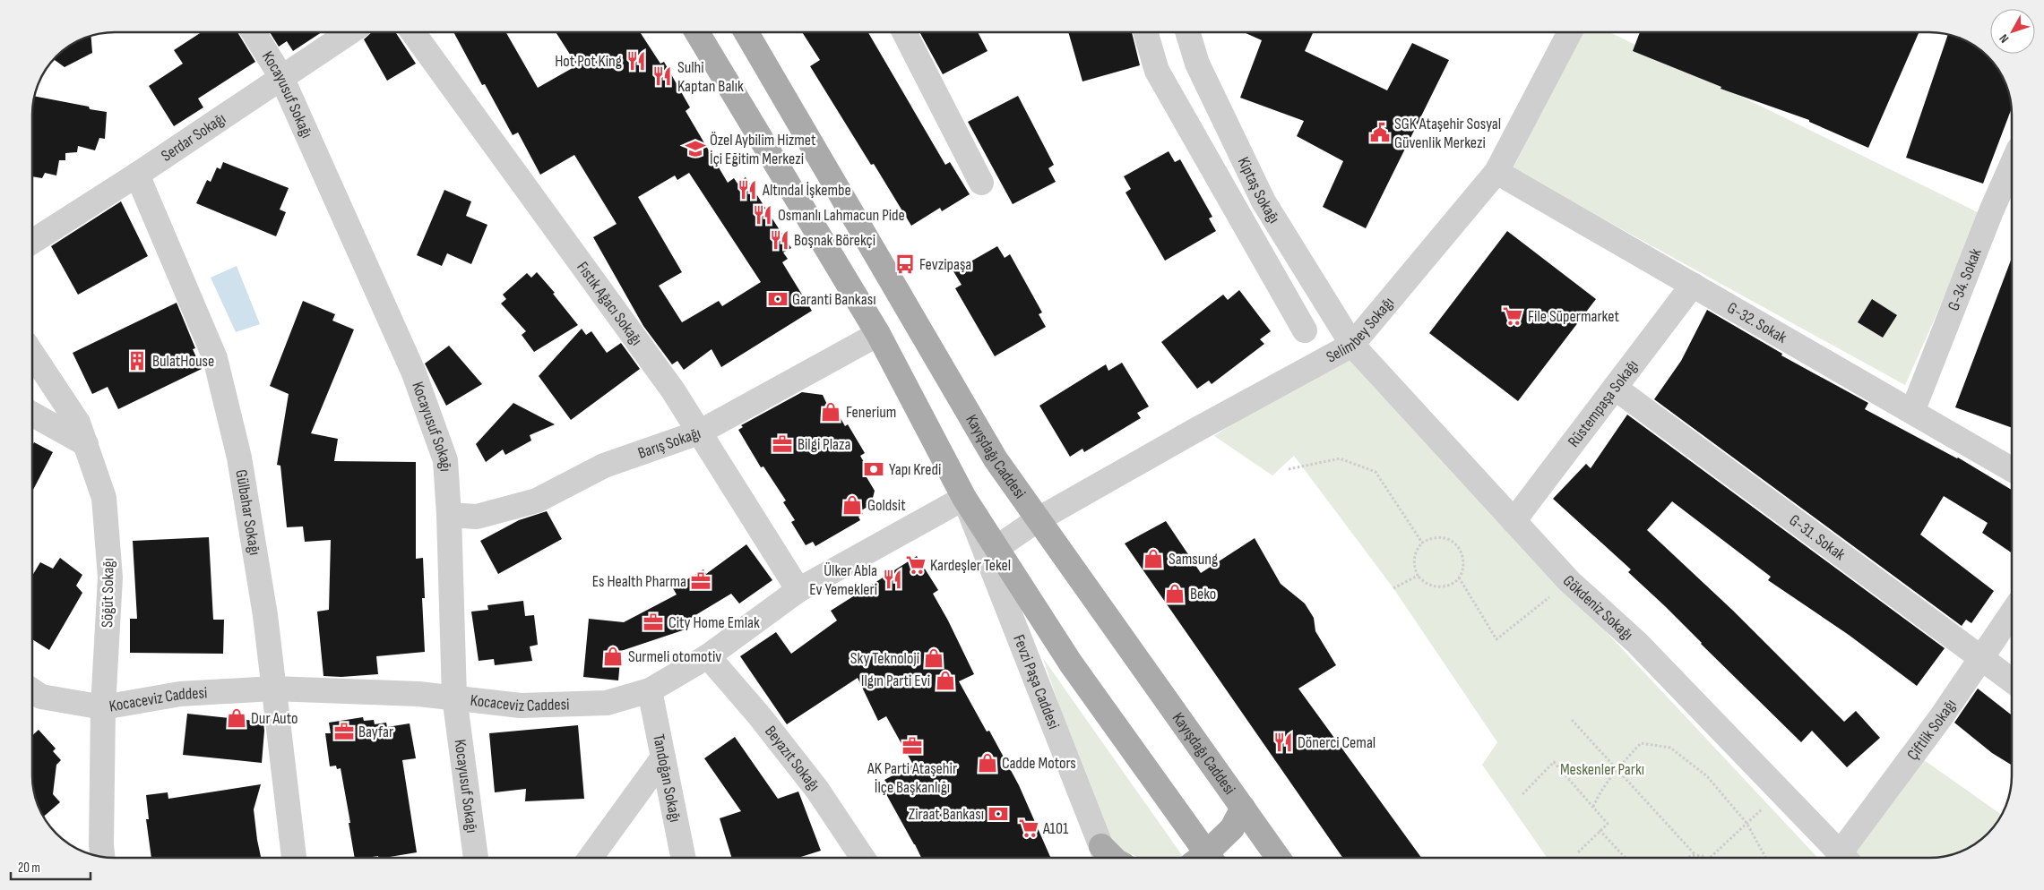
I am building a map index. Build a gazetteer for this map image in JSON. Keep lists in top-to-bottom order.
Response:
{
  "streets": {
    "main road": ["Kayışdağı Caddesi"],
    "street": [
      "Kocayusuf Sokağı",
      "Serdar Sokağı",
      "Kiptaş Sokağı",
      "G-34. Sokak",
      "Fıstık Ağacı Sokağı",
      "G-32. Sokak",
      "Selimbey Sokağı",
      "Rüstempaşa Sokağı",
      "Barış Sokağı",
      "Gülbahar Sokağı",
      "G-31. Sokak",
      "Söğüt Sokağı",
      "Gökdeniz Sokağı",
      "Fevzi Paşa Caddesi",
      "Kocaceviz Caddesi",
      "Çiftlik Sokağı",
      "Beyazıt Sokağı",
      "Tandoğan Sokağı"
    ]
  },
  "crossings": [
    ["Kocayusuf Sokağı", "Serdar Sokağı"],
    ["Kocayusuf Sokağı", "Barış Sokağı"],
    ["Kocayusuf Sokağı", "Kocaceviz Caddesi"],
    ["Serdar Sokağı", "Gülbahar Sokağı"],
    ["Kiptaş Sokağı", "Selimbey Sokağı"],
    ["Kiptaş Sokağı", "Gökdeniz Sokağı"],
    ["G-34. Sokak", "G-32. Sokak"],
    ["Fıstık Ağacı Sokağı", "Barış Sokağı"],
    ["Fıstık Ağacı Sokağı", "Kocaceviz Caddesi"],
    ["G-32. Sokak", "Selimbey Sokağı"],
    ["G-32. Sokak", "Rüstempaşa Sokağı"],
    ["Selimbey Sokağı", "Kayışdağı Caddesi"],
    ["Selimbey Sokağı", "Gökdeniz Sokağı"],
    ["Rüstempaşa Sokağı", "G-31. Sokak"],
    ["Rüstempaşa Sokağı", "Gökdeniz Sokağı"],
    ["Gülbahar Sokağı", "Kocaceviz Caddesi"],
    ["G-31. Sokak", "Çiftlik Sokağı"],
    ["Söğüt Sokağı", "Kocaceviz Caddesi"],
    ["Fevzi Paşa Caddesi", "Kocaceviz Caddesi"],
    ["Kocaceviz Caddesi", "Beyazıt Sokağı"],
    ["Kocaceviz Caddesi", "Tandoğan Sokağı"]
  ],
  "parks": ["Meskenler Parkı"],
  "places": {
    "restaurant": [
      "Hot Pot King",
      "Sulhi Kaptan Balık",
      "Altındal İşkembe",
      "Osmanlı Lahmacun Pide",
      "Boşnak Börekçi",
      "Ülker Abla Ev Yemekleri",
      "Dönerci Cemal"
    ],
    "public building": ["SGK Ataşehir Sosyal Güvenlik Merkezi"],
    "school or university": ["Özel Aybilim Hizmet İçi Eğitim Merkezi"],
    "bus stop": ["Fevzipaşa"],
    "bank": ["Garanti Bankası", "Yapı Kredi", "Ziraat Bankası"],
    "supermarket": ["File Süpermarket", "Kardeşler Tekel", "A101"],
    "building": ["BulatHouse"],
    "shop": [
      "Fenerium",
      "Goldsit",
      "Samsung",
      "Beko",
      "Surmeli otomotiv",
      "Sky Teknoloji",
      "Ilgın Parti Evi",
      "Dur Auto",
      "Cadde Motors"
    ],
    "office": [
      "Bilgi Plaza",
      "Es Health Pharma",
      "City Home Emlak",
      "Bayfar",
      "AK Parti Ataşehir İlçe Başkanlığı"
    ]
  },
  "scale_bar": "20 m",
  "north": "bottom left"
}
